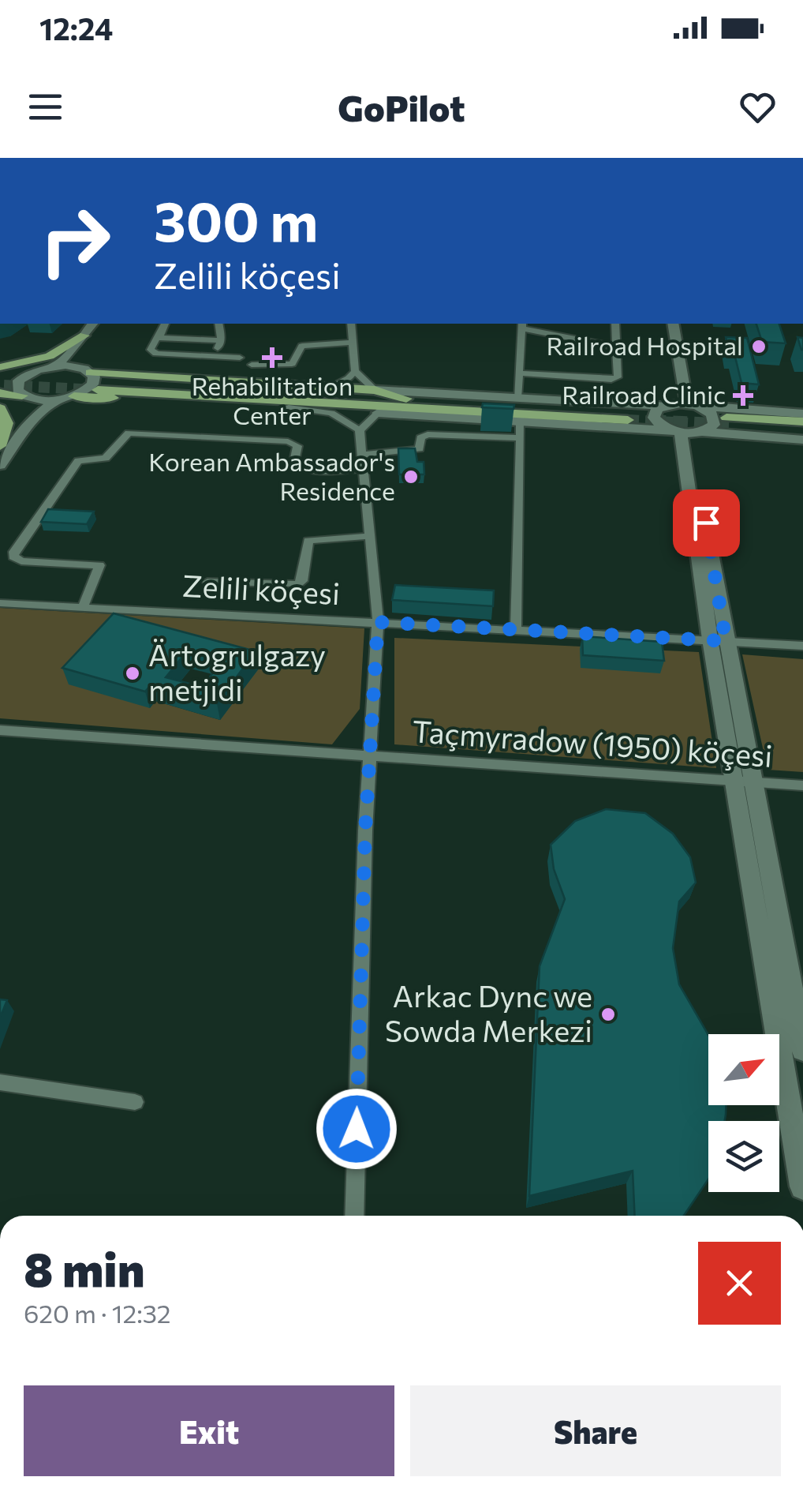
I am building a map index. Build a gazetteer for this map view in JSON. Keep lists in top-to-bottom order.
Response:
{
  "streets": {
    "street": ["Zelili köçesi", "Taçmyradow (1950) köçesi"]
  },
  "places": {
    "other": [
      "Railroad Hospital",
      "Korean Ambassador's Residence",
      "Ärtogrulgazy metjidi",
      "Arkac Dync we Sowda Merkezi"
    ],
    "health": ["Rehabilitation Center", "Railroad Clinic"]
  },
  "north": "top right",
  "page": {
    "status": "12:24",
    "header": "GoPilot",
    "turn": ["300 m", "Zelili köçesi"],
    "heading": ["8 min", "620 m · 12:32"],
    "buttons": ["Exit", "Share"]
  }
}
